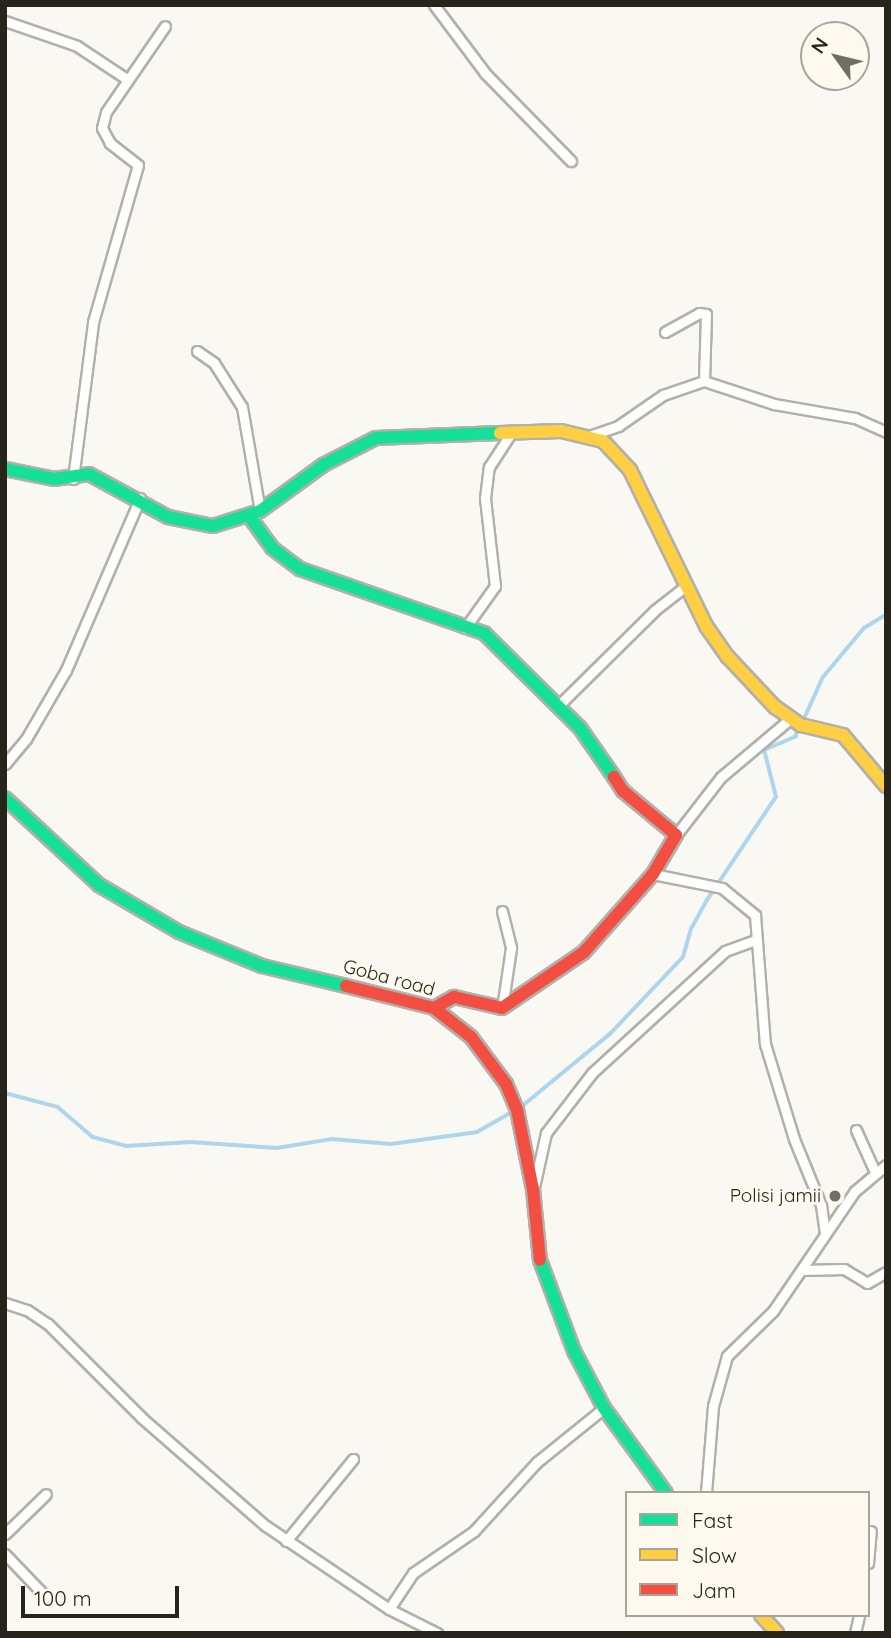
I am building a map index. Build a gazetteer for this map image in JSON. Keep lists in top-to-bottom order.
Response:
{
  "streets": {
    "street": ["Goba road"]
  },
  "places": ["Polisi jamii"],
  "legend": ["Fast", "Slow", "Jam"],
  "scale_bar": "100 m",
  "north": "top left"
}
